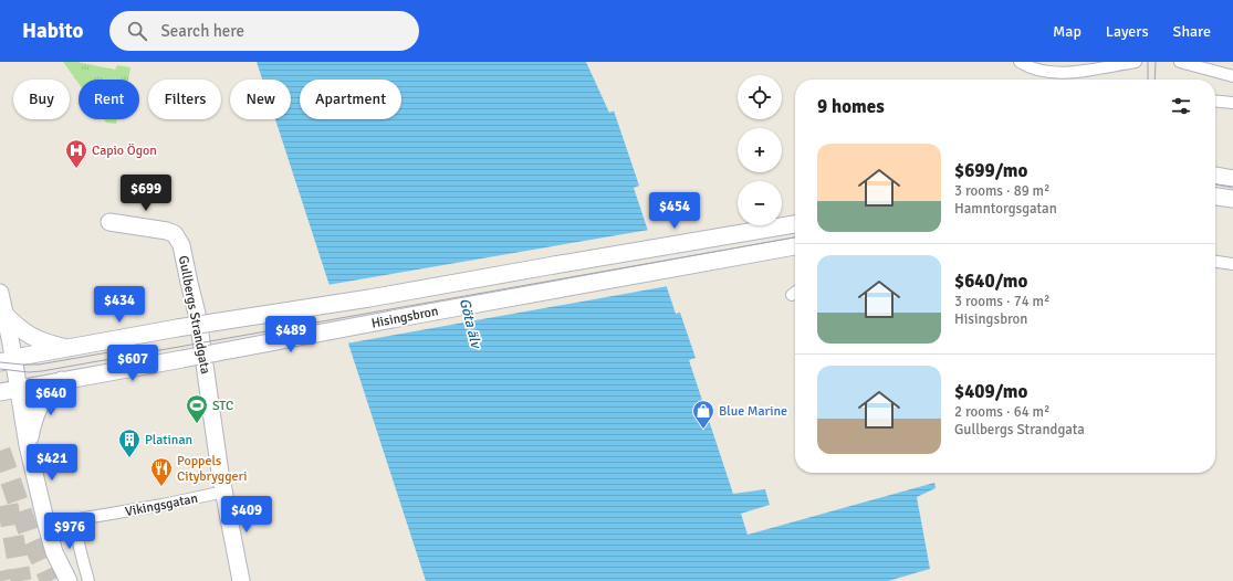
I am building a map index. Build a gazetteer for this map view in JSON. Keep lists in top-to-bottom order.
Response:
{
  "streets": {
    "main road": ["Gullbergs Strandgata", "Hisingsbron"],
    "street": ["Vikingsgatan"]
  },
  "crossings": [
    ["Gullbergs Strandgata", "Vikingsgatan"]
  ],
  "water": ["Göta älv"],
  "places": {
    "hospital": ["Capio Ögon"],
    "sports": ["STC"],
    "shop": ["Blue Marine"],
    "building": ["Platinan"],
    "restaurant": ["Poppels Citybryggeri"]
  },
  "page": {
    "header": "Habito",
    "search": "Search here",
    "nav": ["Map", "Layers", "Share"],
    "map_buttons": ["+", "−"],
    "chip": [
      "Buy",
      "Rent",
      "Filters",
      "New",
      "Apartment"
    ],
    "heading": "9 homes",
    "list": [
      {
        "name": "$699/mo",
        "note": "3 rooms · 89 m² · Hamntorgsgatan"
      },
      {
        "name": "$640/mo",
        "note": "3 rooms · 74 m² · Hisingsbron"
      },
      {
        "name": "$409/mo",
        "note": "2 rooms · 64 m² · Gullbergs Strandgata"
      }
    ],
    "price": [
      "$699",
      "$454",
      "$434",
      "$489",
      "$607",
      "$640",
      "$421",
      "$409",
      "$976"
    ]
  }
}
